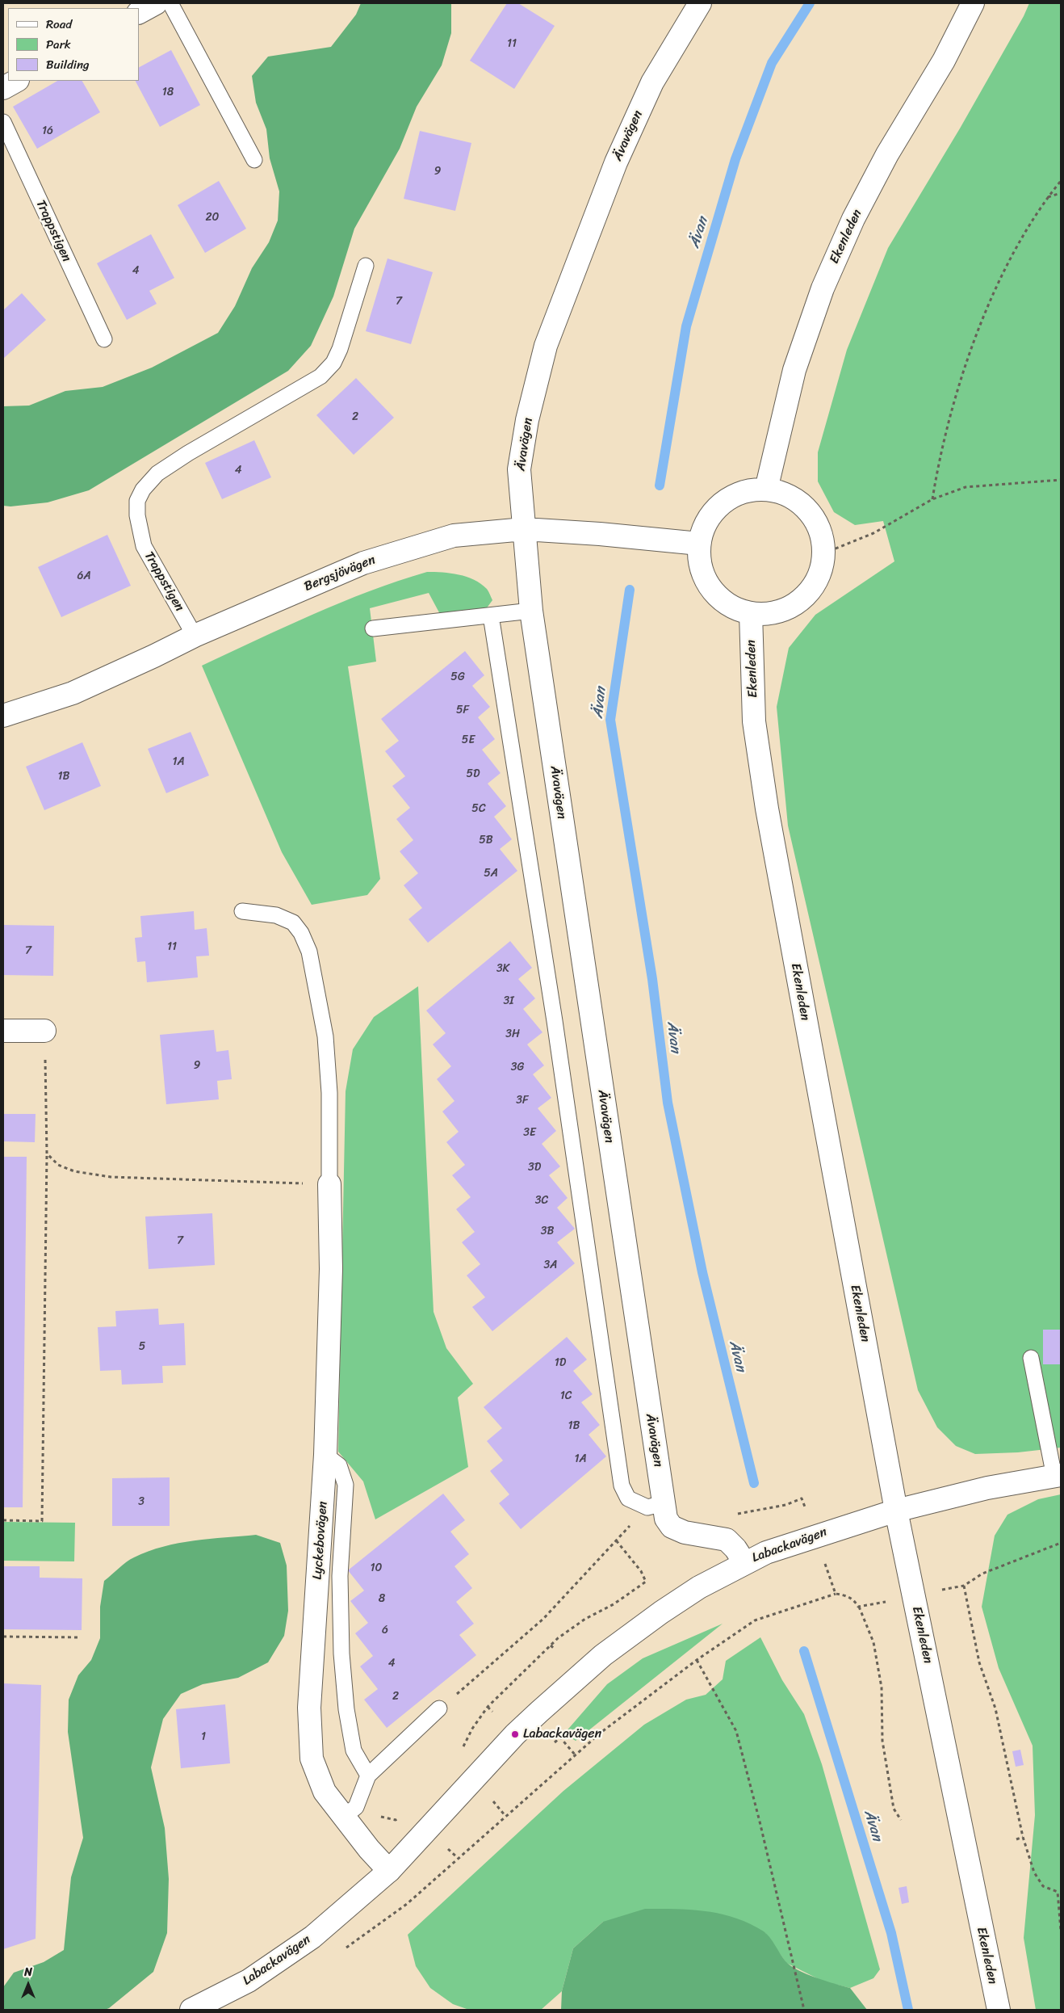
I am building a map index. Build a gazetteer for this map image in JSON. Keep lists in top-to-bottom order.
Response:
{
  "streets": {
    "street": [
      "Ävavägen",
      "Ekenleden",
      "Bergsjövägen",
      "Lyckebovägen",
      "Labackavägen"
    ],
    "lane": ["Trappstigen"]
  },
  "crossings": [
    ["Ävavägen", "Bergsjövägen"],
    ["Ävavägen", "Labackavägen"],
    ["Trappstigen", "Bergsjövägen"],
    ["Ekenleden", "Bergsjövägen"],
    ["Ekenleden", "Labackavägen"],
    ["Lyckebovägen", "Labackavägen"]
  ],
  "water": ["Ävan"],
  "places": ["Labackavägen"],
  "house_numbers": [
    "11",
    "18",
    "16",
    "9",
    "20",
    "4",
    "7",
    "2",
    "4",
    "6A",
    "5G",
    "5F",
    "5E",
    "1A",
    "5D",
    "1B",
    "5C",
    "5B",
    "5A",
    "11",
    "7",
    "3K",
    "3I",
    "3H",
    "9",
    "3G",
    "3F",
    "3E",
    "3D",
    "3C",
    "3B",
    "7",
    "3A",
    "5",
    "1D",
    "1C",
    "1B",
    "1A",
    "3",
    "10",
    "8",
    "6",
    "4",
    "2",
    "1"
  ],
  "legend": ["Road", "Park", "Building"],
  "north": "top"
}
